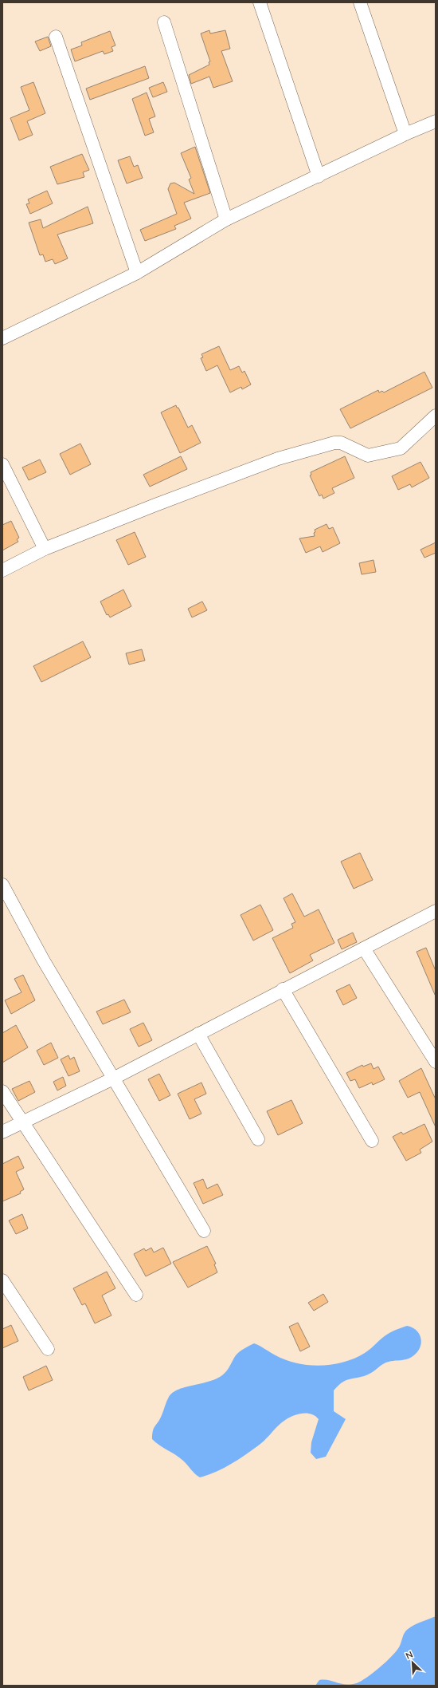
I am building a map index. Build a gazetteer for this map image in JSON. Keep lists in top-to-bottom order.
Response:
{
  "north": "top left"
}
